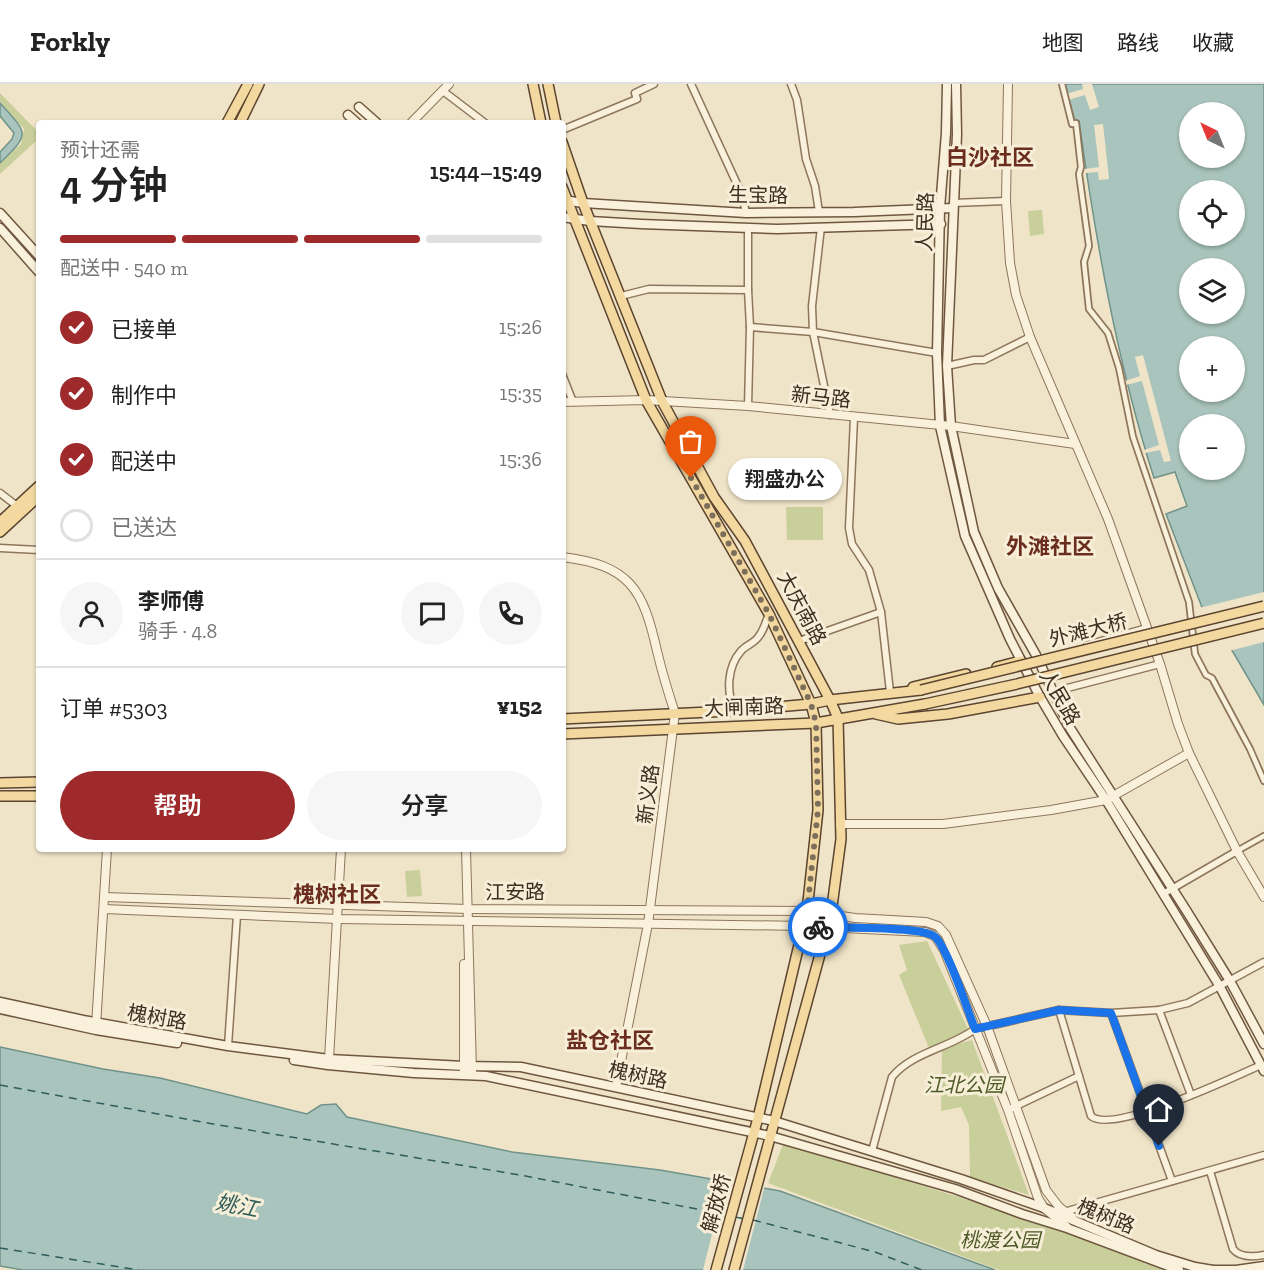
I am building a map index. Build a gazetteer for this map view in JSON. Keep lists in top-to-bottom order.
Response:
{
  "streets": {
    "main road": [
      "生宝路",
      "人民路",
      "大庆南路",
      "外滩大桥",
      "大闸南路",
      "槐树路",
      "解放桥"
    ],
    "street": ["新马路", "新义路", "江安路"]
  },
  "crossings": [
    ["生宝路", "人民路"],
    ["生宝路", "大庆南路"],
    ["人民路", "新马路"],
    ["新马路", "大庆南路"],
    ["大庆南路", "大闸南路"],
    ["大庆南路", "江安路"],
    ["大庆南路", "槐树路"],
    ["大庆南路", "解放桥"],
    ["外滩大桥", "大闸南路"],
    ["大闸南路", "新义路"],
    ["新义路", "江安路"],
    ["新义路", "槐树路"],
    ["槐树路", "解放桥"]
  ],
  "districts": [
    "白沙社区",
    "外滩社区",
    "槐树社区",
    "盐仓社区"
  ],
  "water": ["姚江"],
  "parks": ["江北公园", "桃渡公园"],
  "places": ["翔盛办公"],
  "north": "top left",
  "page": {
    "header": "Forkly",
    "nav": ["地图", "路线", "收藏"],
    "map_buttons": ["+", "−"],
    "heading": ["4 分钟", "预计还需", "15:44–15:49"],
    "panel": [
      "李师傅",
      "骑手 · 4.8",
      "订单 #5303",
      "¥152"
    ],
    "bar": "配送中 · 540 m",
    "list": [
      ["已接单", "15:26"],
      ["制作中", "15:35"],
      ["配送中", "15:36"],
      "已送达"
    ],
    "bubble": "翔盛办公",
    "buttons": ["帮助", "分享"]
  }
}
